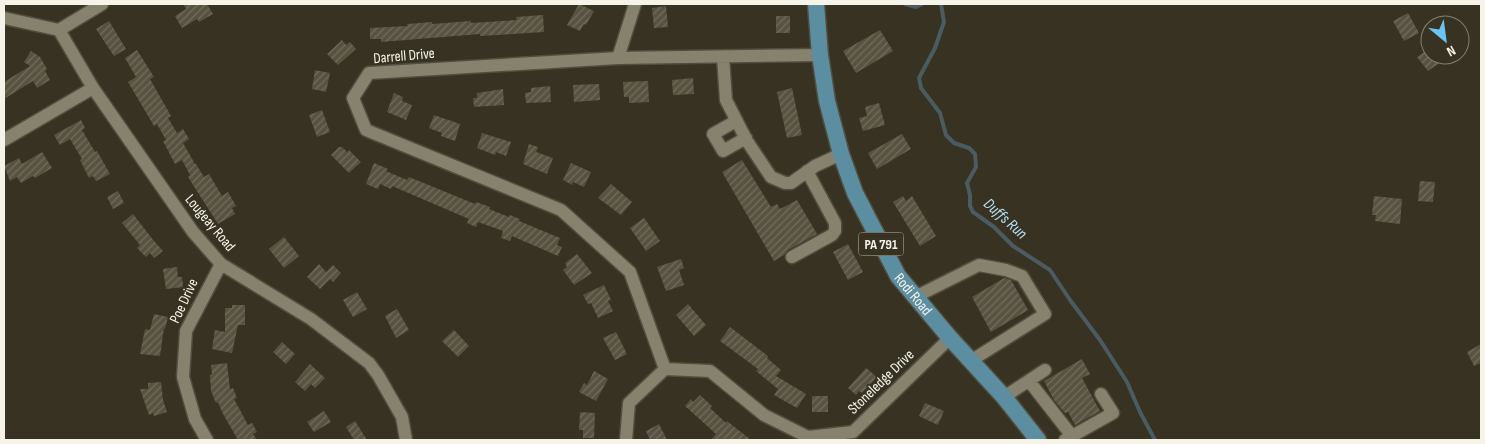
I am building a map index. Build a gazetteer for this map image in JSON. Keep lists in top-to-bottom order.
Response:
{
  "streets": {
    "main road": ["PA 791", "Rodi Road"],
    "street": [
      "Darrell Drive",
      "Lougeay Road",
      "Poe Drive",
      "Stoneledge Drive"
    ]
  },
  "crossings": [
    ["Darrell Drive", "Rodi Road"],
    ["Darrell Drive", "Stoneledge Drive"],
    ["Lougeay Road", "Poe Drive"],
    ["Rodi Road", "Stoneledge Drive"]
  ],
  "water": ["Duffs Run"],
  "north": "bottom right"
}
